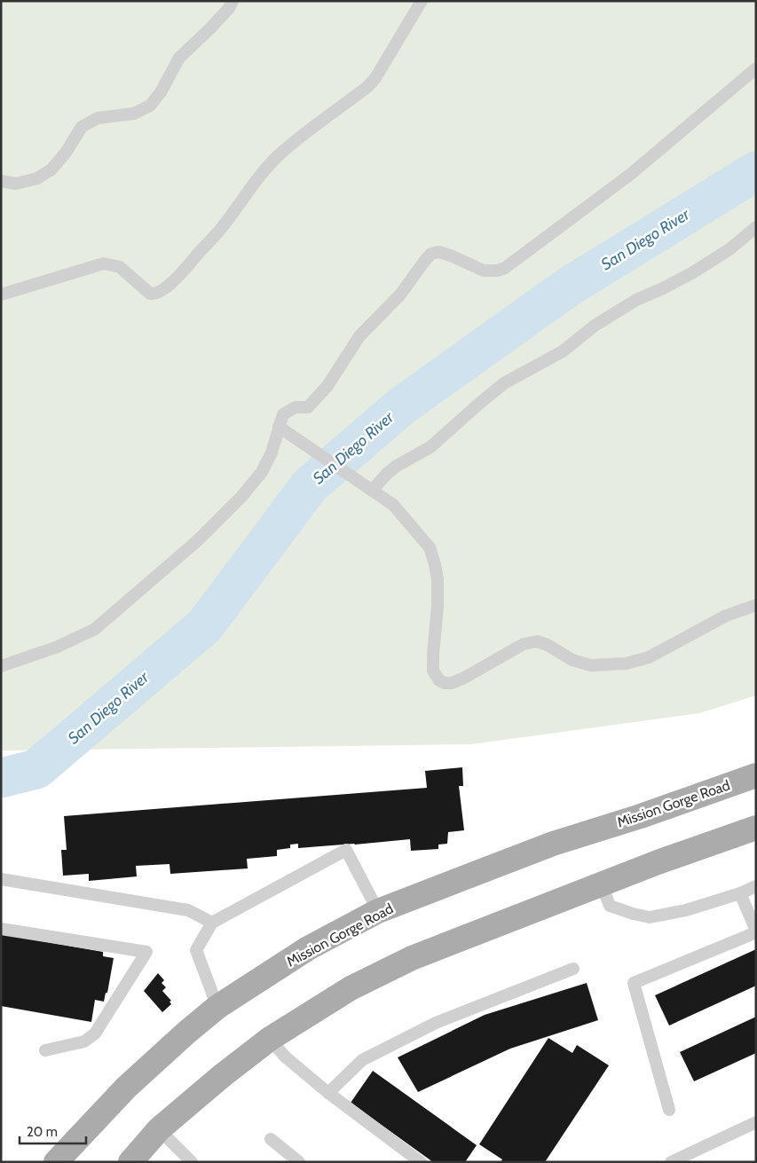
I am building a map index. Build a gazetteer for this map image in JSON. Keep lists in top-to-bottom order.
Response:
{
  "streets": {
    "main road": ["Mission Gorge Road"]
  },
  "water": ["San Diego River"],
  "scale_bar": "20 m"
}
